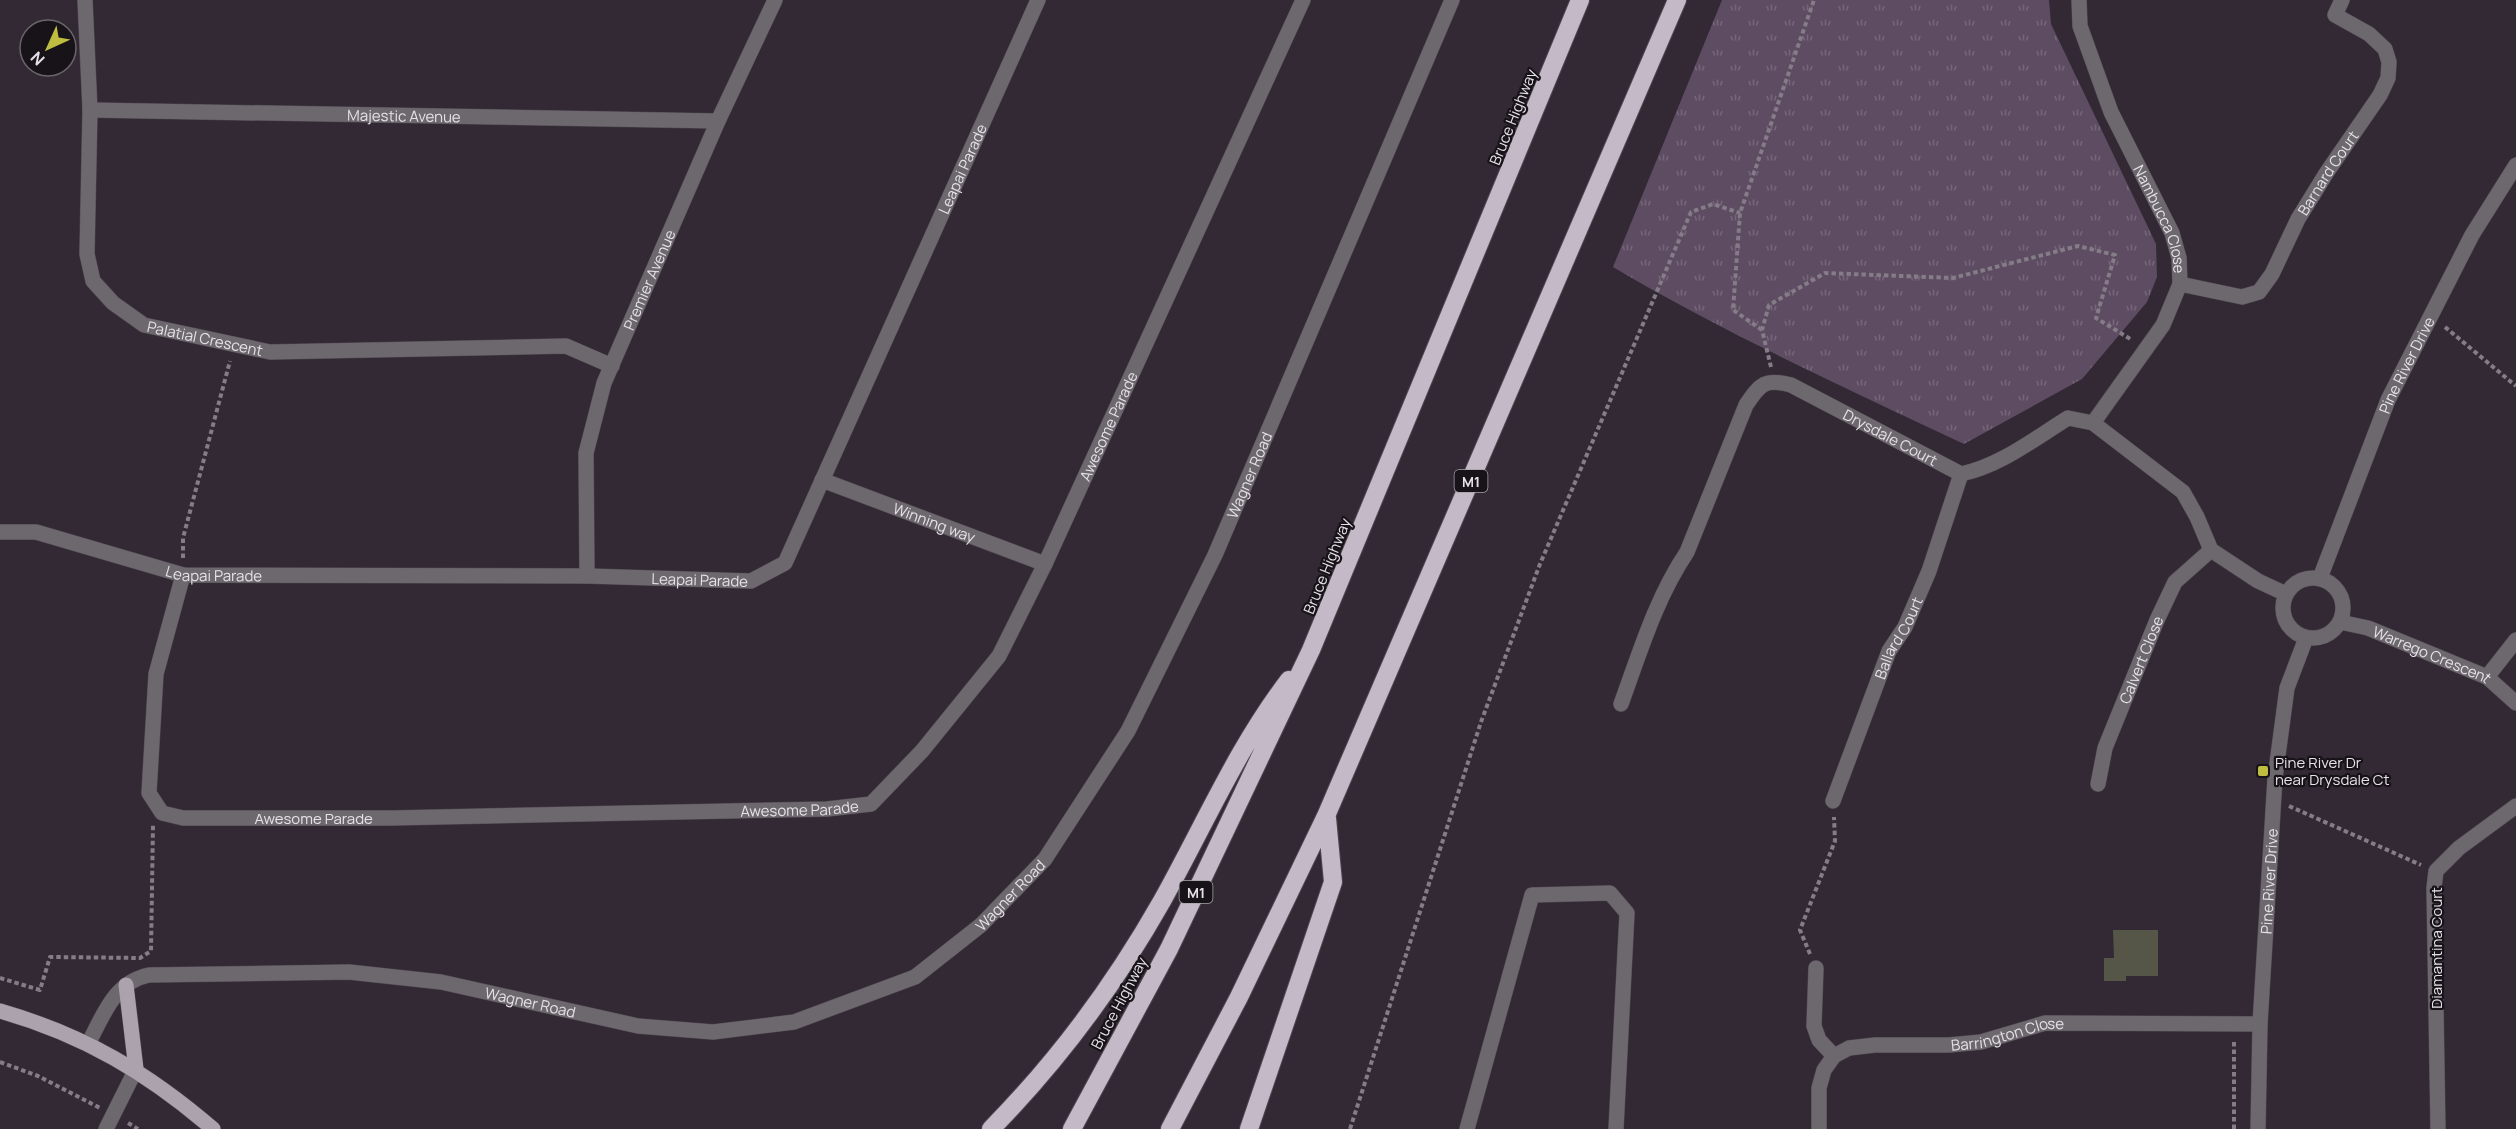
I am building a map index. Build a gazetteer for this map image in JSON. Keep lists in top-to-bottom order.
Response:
{
  "streets": {
    "highway": ["Bruce Highway", "M1"],
    "street": [
      "Majestic Avenue",
      "Leapai Parade",
      "Barnard Court",
      "Nambucca Close",
      "Premier Avenue",
      "Palatial Crescent",
      "Pine River Drive",
      "Awesome Parade",
      "Drysdale Court",
      "Wagner Road",
      "Winning way",
      "Ballard Court",
      "Warrego Crescent",
      "Calvert Close",
      "Diamantina Court",
      "Barrington Close"
    ]
  },
  "crossings": [
    ["Majestic Avenue", "Premier Avenue"],
    ["Majestic Avenue", "Palatial Crescent"],
    ["Leapai Parade", "Premier Avenue"],
    ["Leapai Parade", "Awesome Parade"],
    ["Leapai Parade", "Winning way"],
    ["Barnard Court", "Nambucca Close"],
    ["Premier Avenue", "Palatial Crescent"],
    ["Pine River Drive", "Warrego Crescent"],
    ["Pine River Drive", "Barrington Close"],
    ["Awesome Parade", "Winning way"],
    ["Drysdale Court", "Ballard Court"]
  ],
  "places": {
    "transit": ["Pine River Dr near Drysdale Ct"]
  },
  "north": "bottom left"
}
